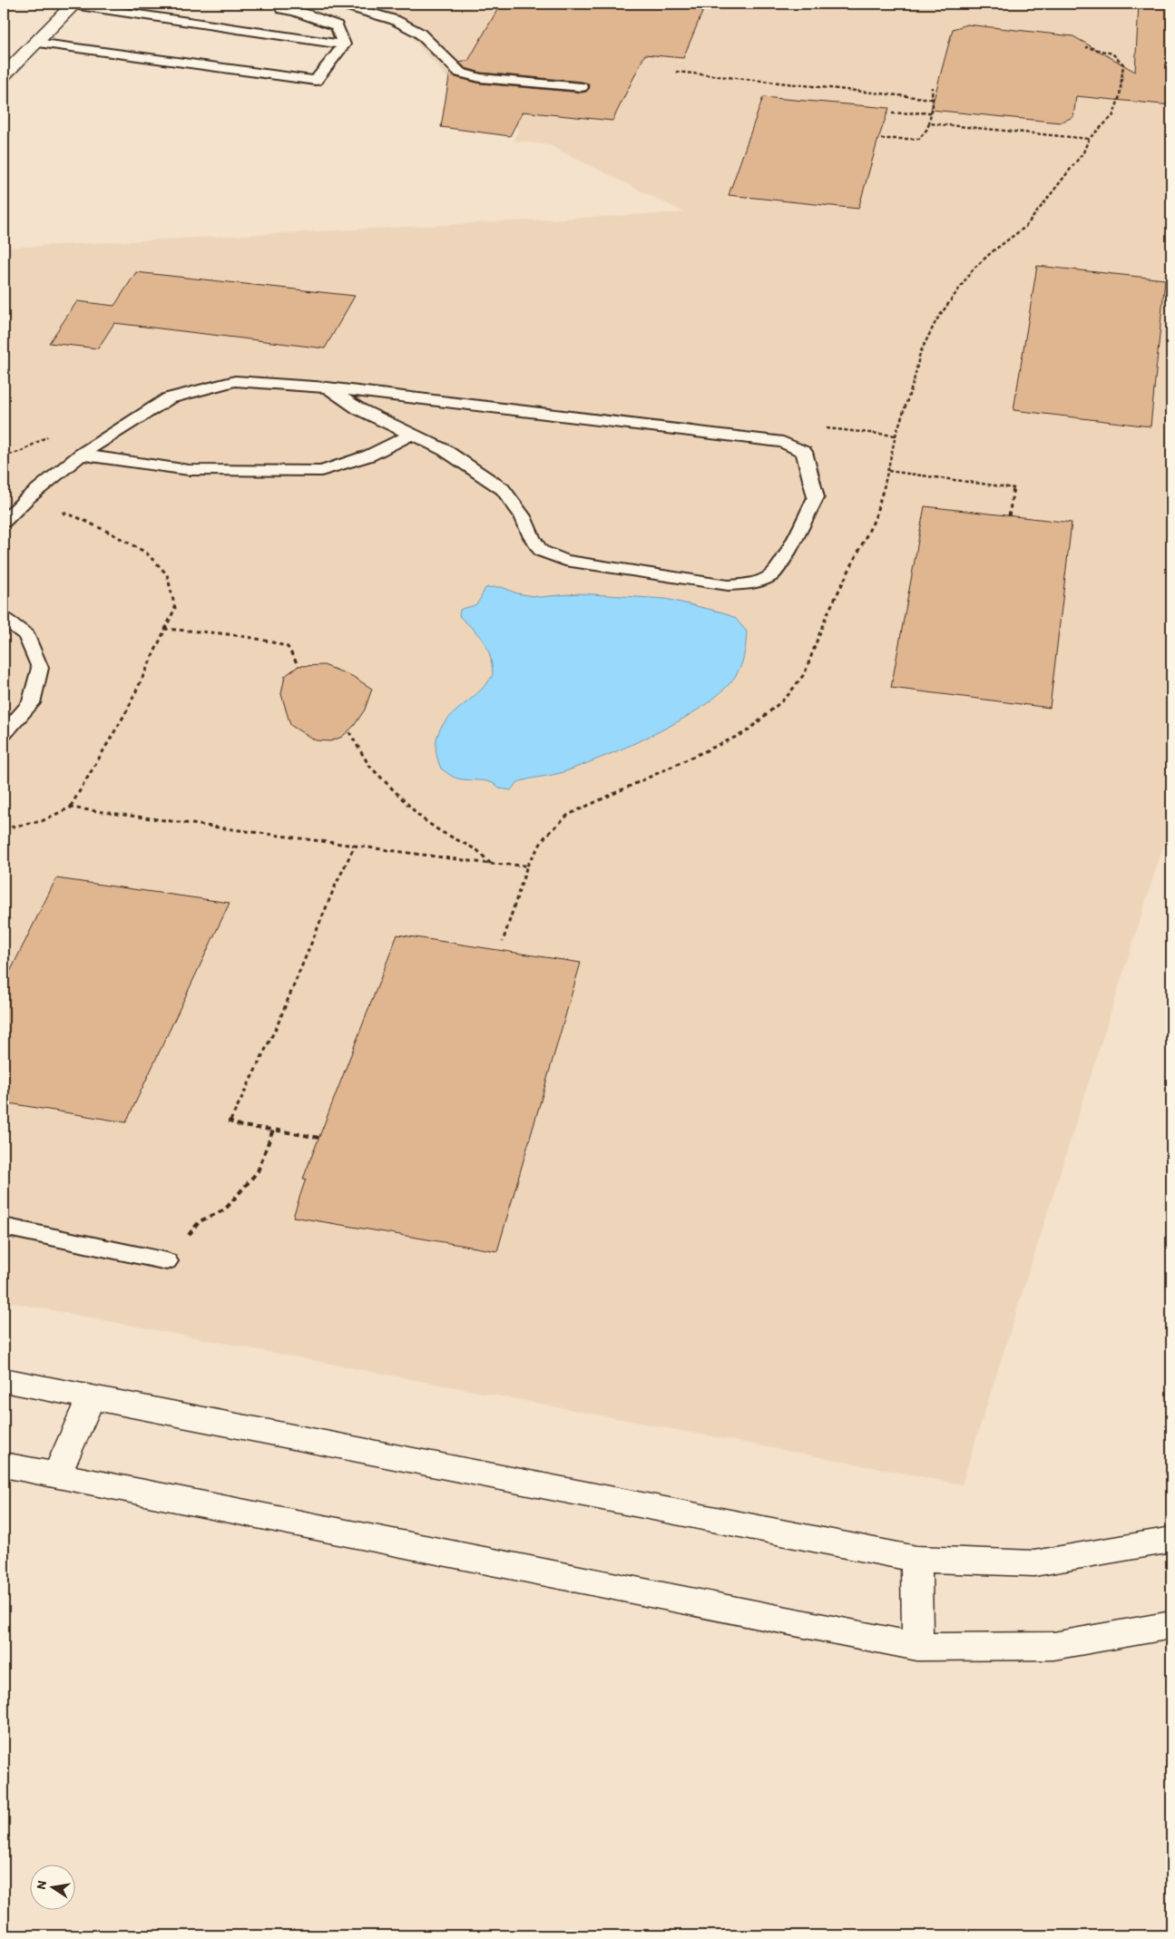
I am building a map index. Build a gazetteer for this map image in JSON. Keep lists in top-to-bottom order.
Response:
{
  "north": "left"
}
